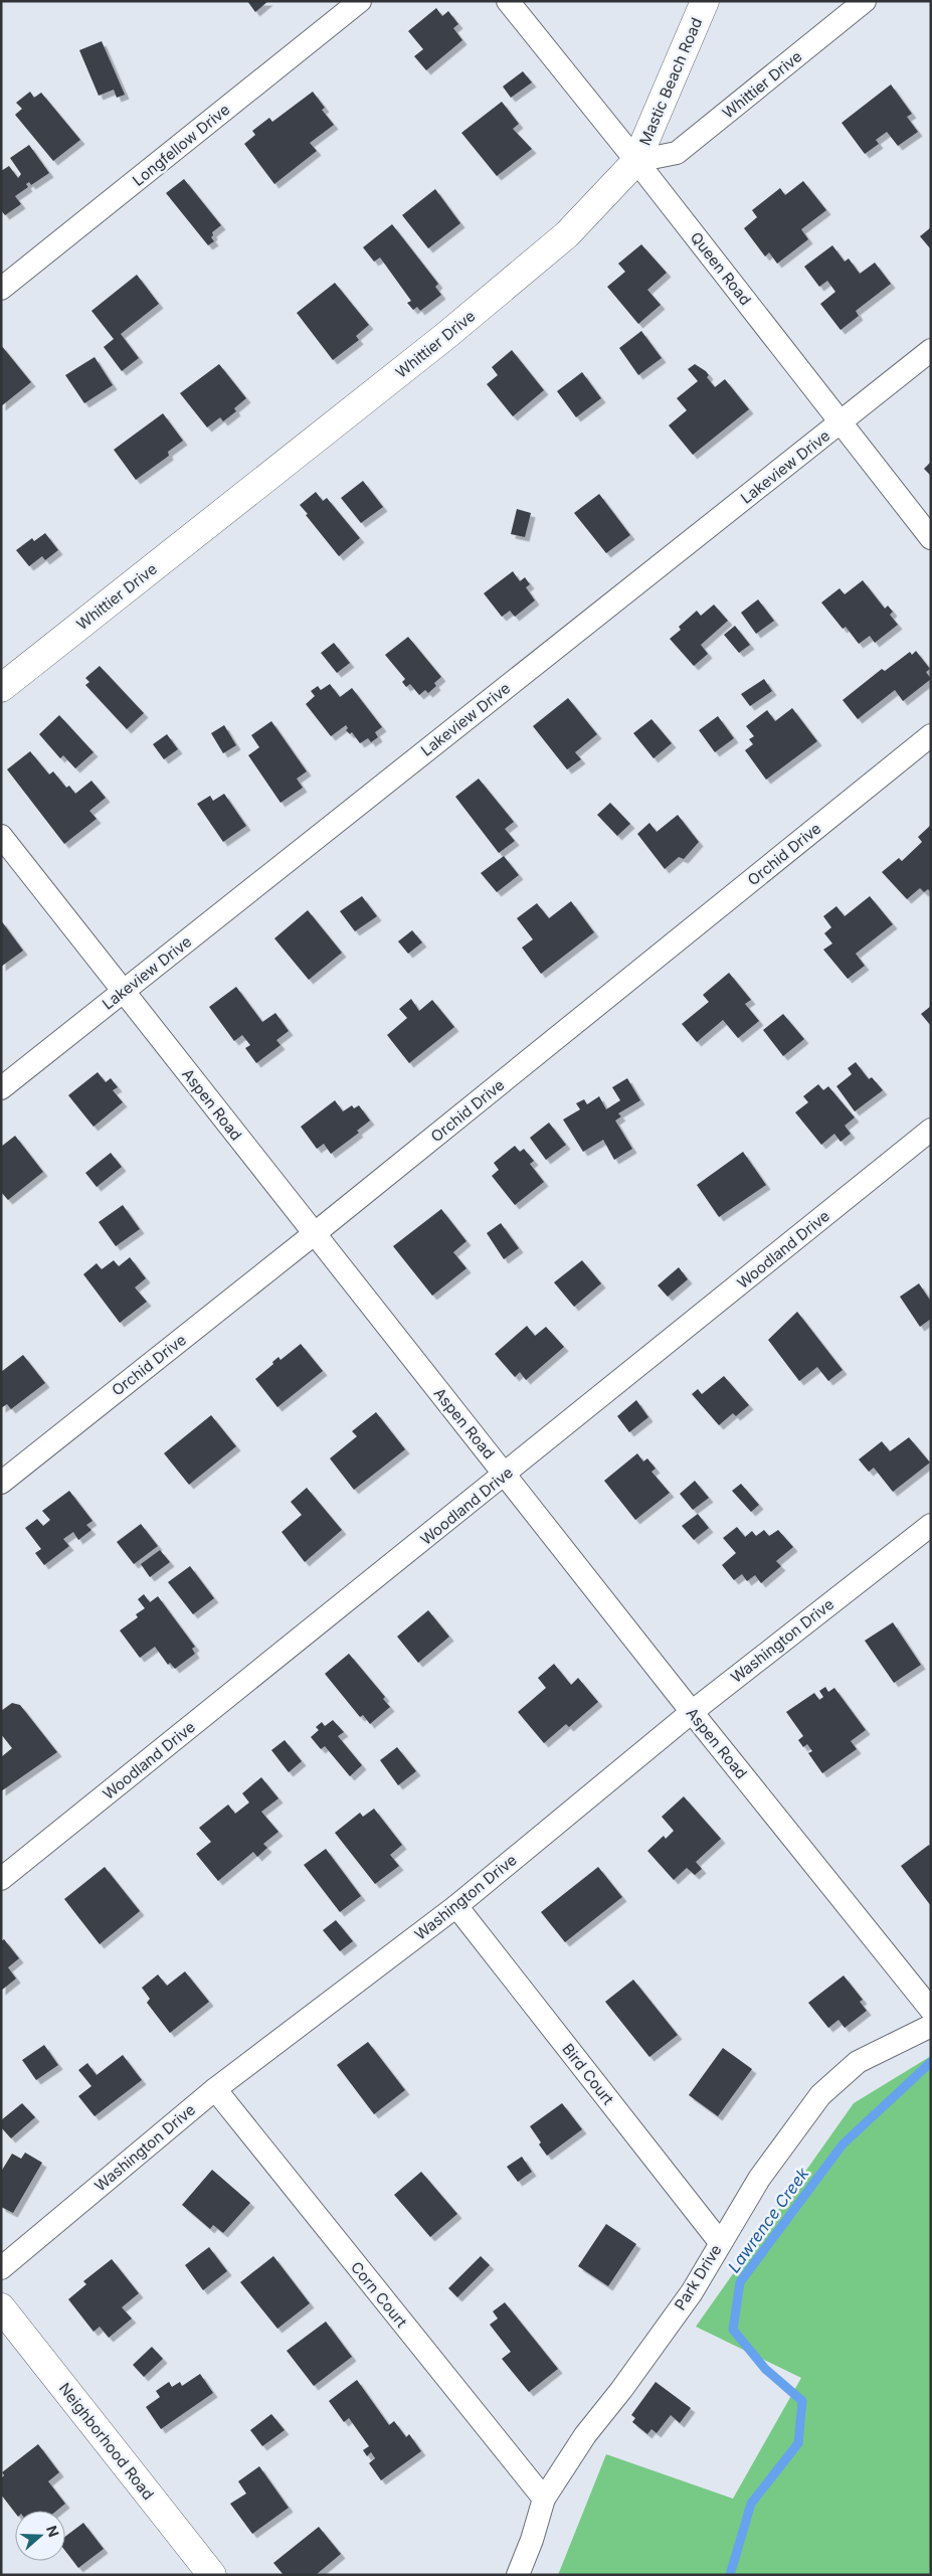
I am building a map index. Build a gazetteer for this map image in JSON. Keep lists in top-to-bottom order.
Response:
{
  "streets": {
    "street": [
      "Mastic Beach Road",
      "Whittier Drive",
      "Longfellow Drive",
      "Queen Road",
      "Lakeview Drive",
      "Orchid Drive",
      "Aspen Road",
      "Woodland Drive",
      "Washington Drive",
      "Bird Court",
      "Park Drive",
      "Corn Court",
      "Neighborhood Road"
    ]
  },
  "crossings": [
    ["Mastic Beach Road", "Whittier Drive"],
    ["Mastic Beach Road", "Queen Road"],
    ["Whittier Drive", "Queen Road"],
    ["Queen Road", "Lakeview Drive"],
    ["Lakeview Drive", "Aspen Road"],
    ["Orchid Drive", "Aspen Road"],
    ["Aspen Road", "Woodland Drive"],
    ["Aspen Road", "Washington Drive"],
    ["Washington Drive", "Bird Court"],
    ["Washington Drive", "Corn Court"],
    ["Bird Court", "Park Drive"],
    ["Park Drive", "Corn Court"]
  ],
  "water": ["Lawrence Creek"],
  "north": "right"
}
